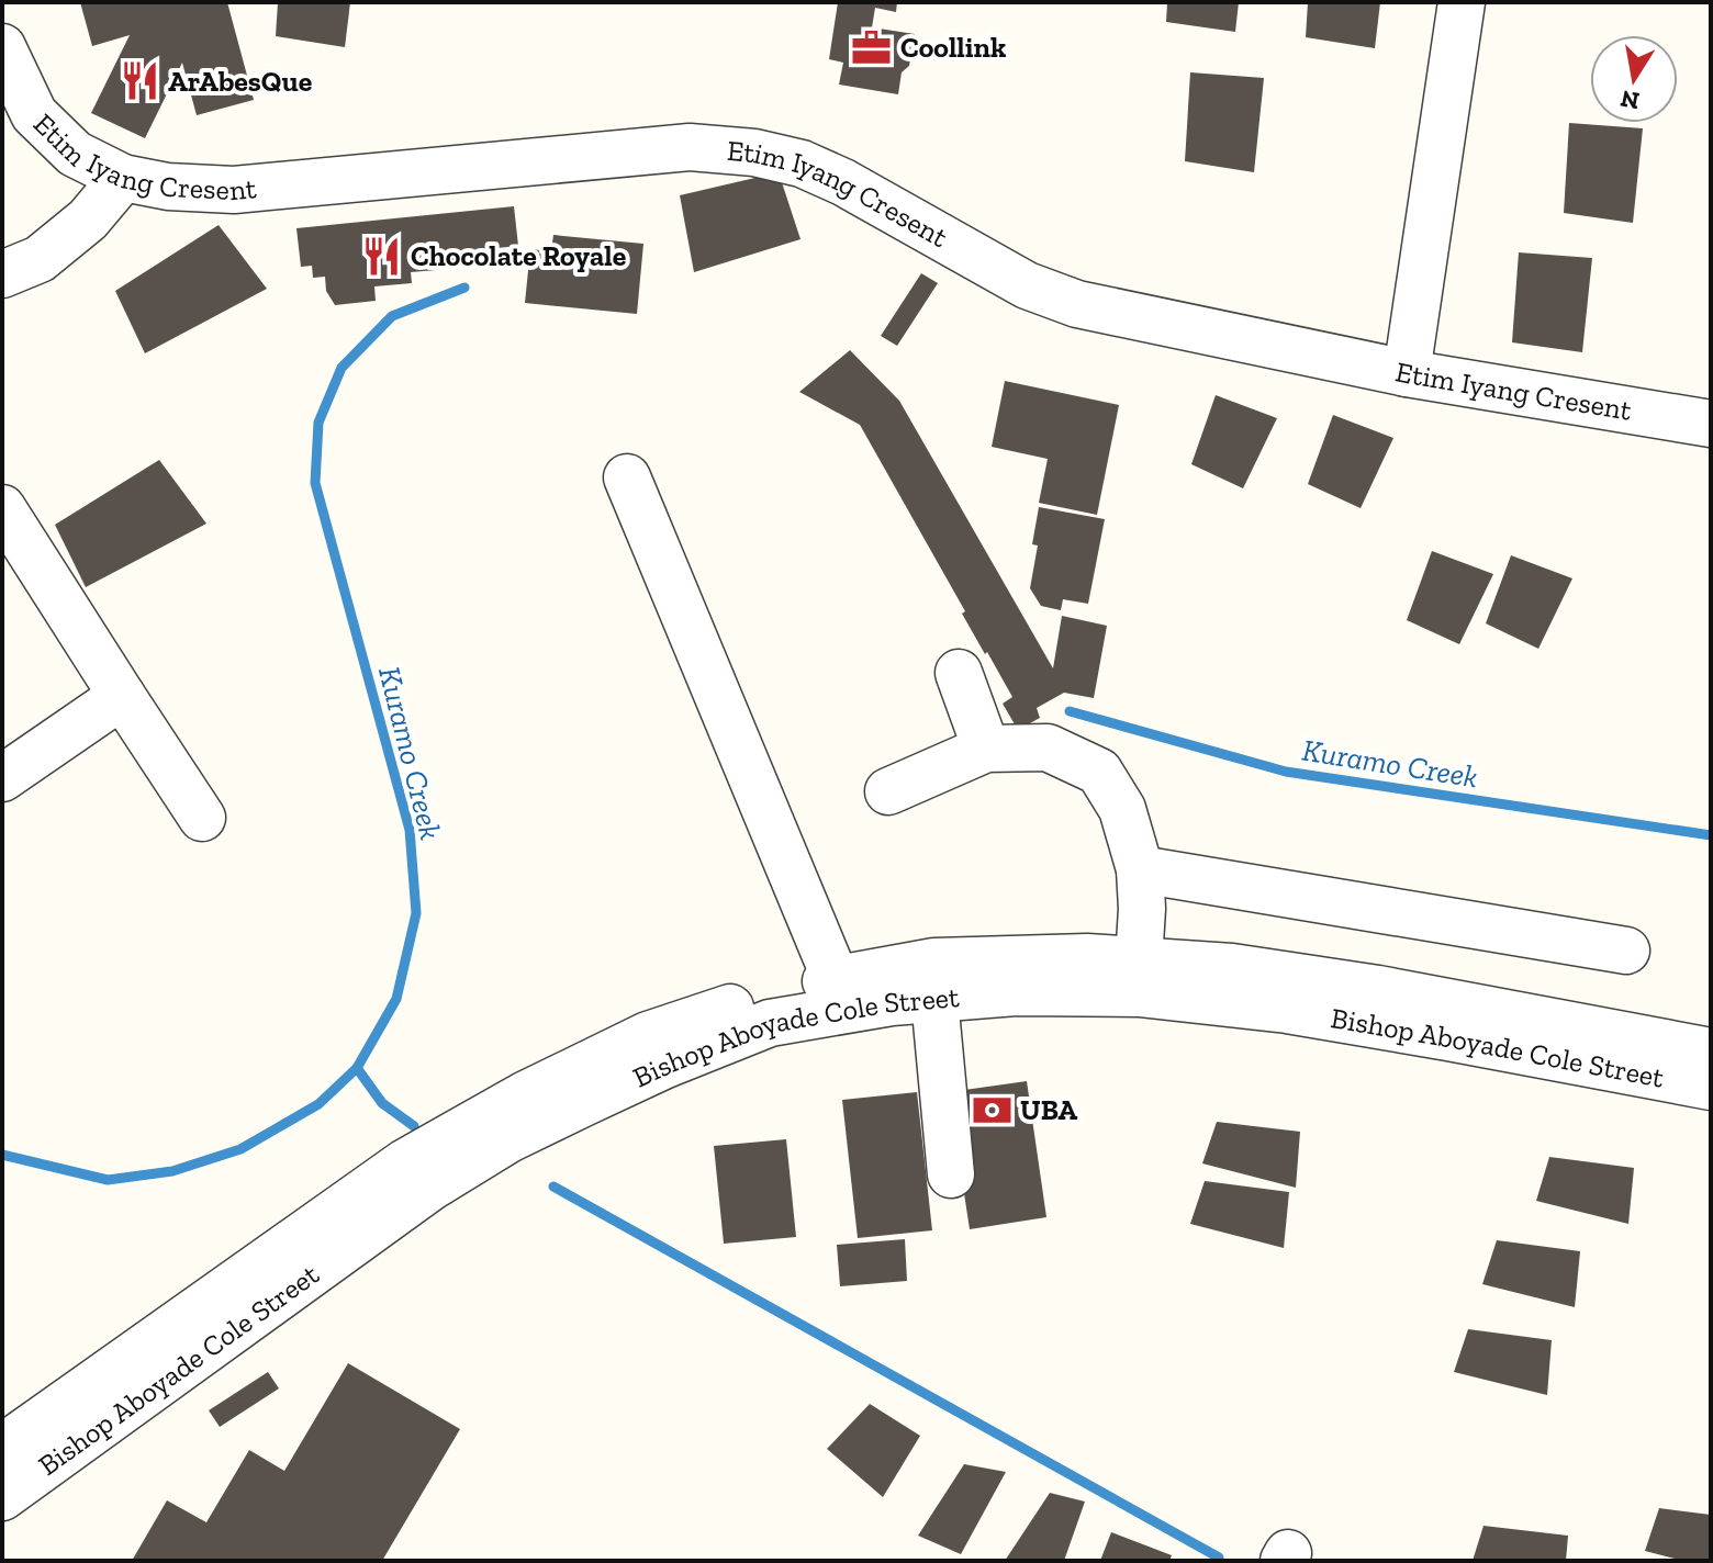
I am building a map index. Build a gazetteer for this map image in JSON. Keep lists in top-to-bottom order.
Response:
{
  "streets": {
    "street": ["Etim Iyang Cresent", "Bishop Aboyade Cole Street"]
  },
  "water": ["Kuramo Creek"],
  "places": {
    "office": ["Coollink"],
    "restaurant": ["ArAbesQue", "Chocolate Royale"],
    "bank": ["UBA"]
  },
  "north": "bottom"
}
